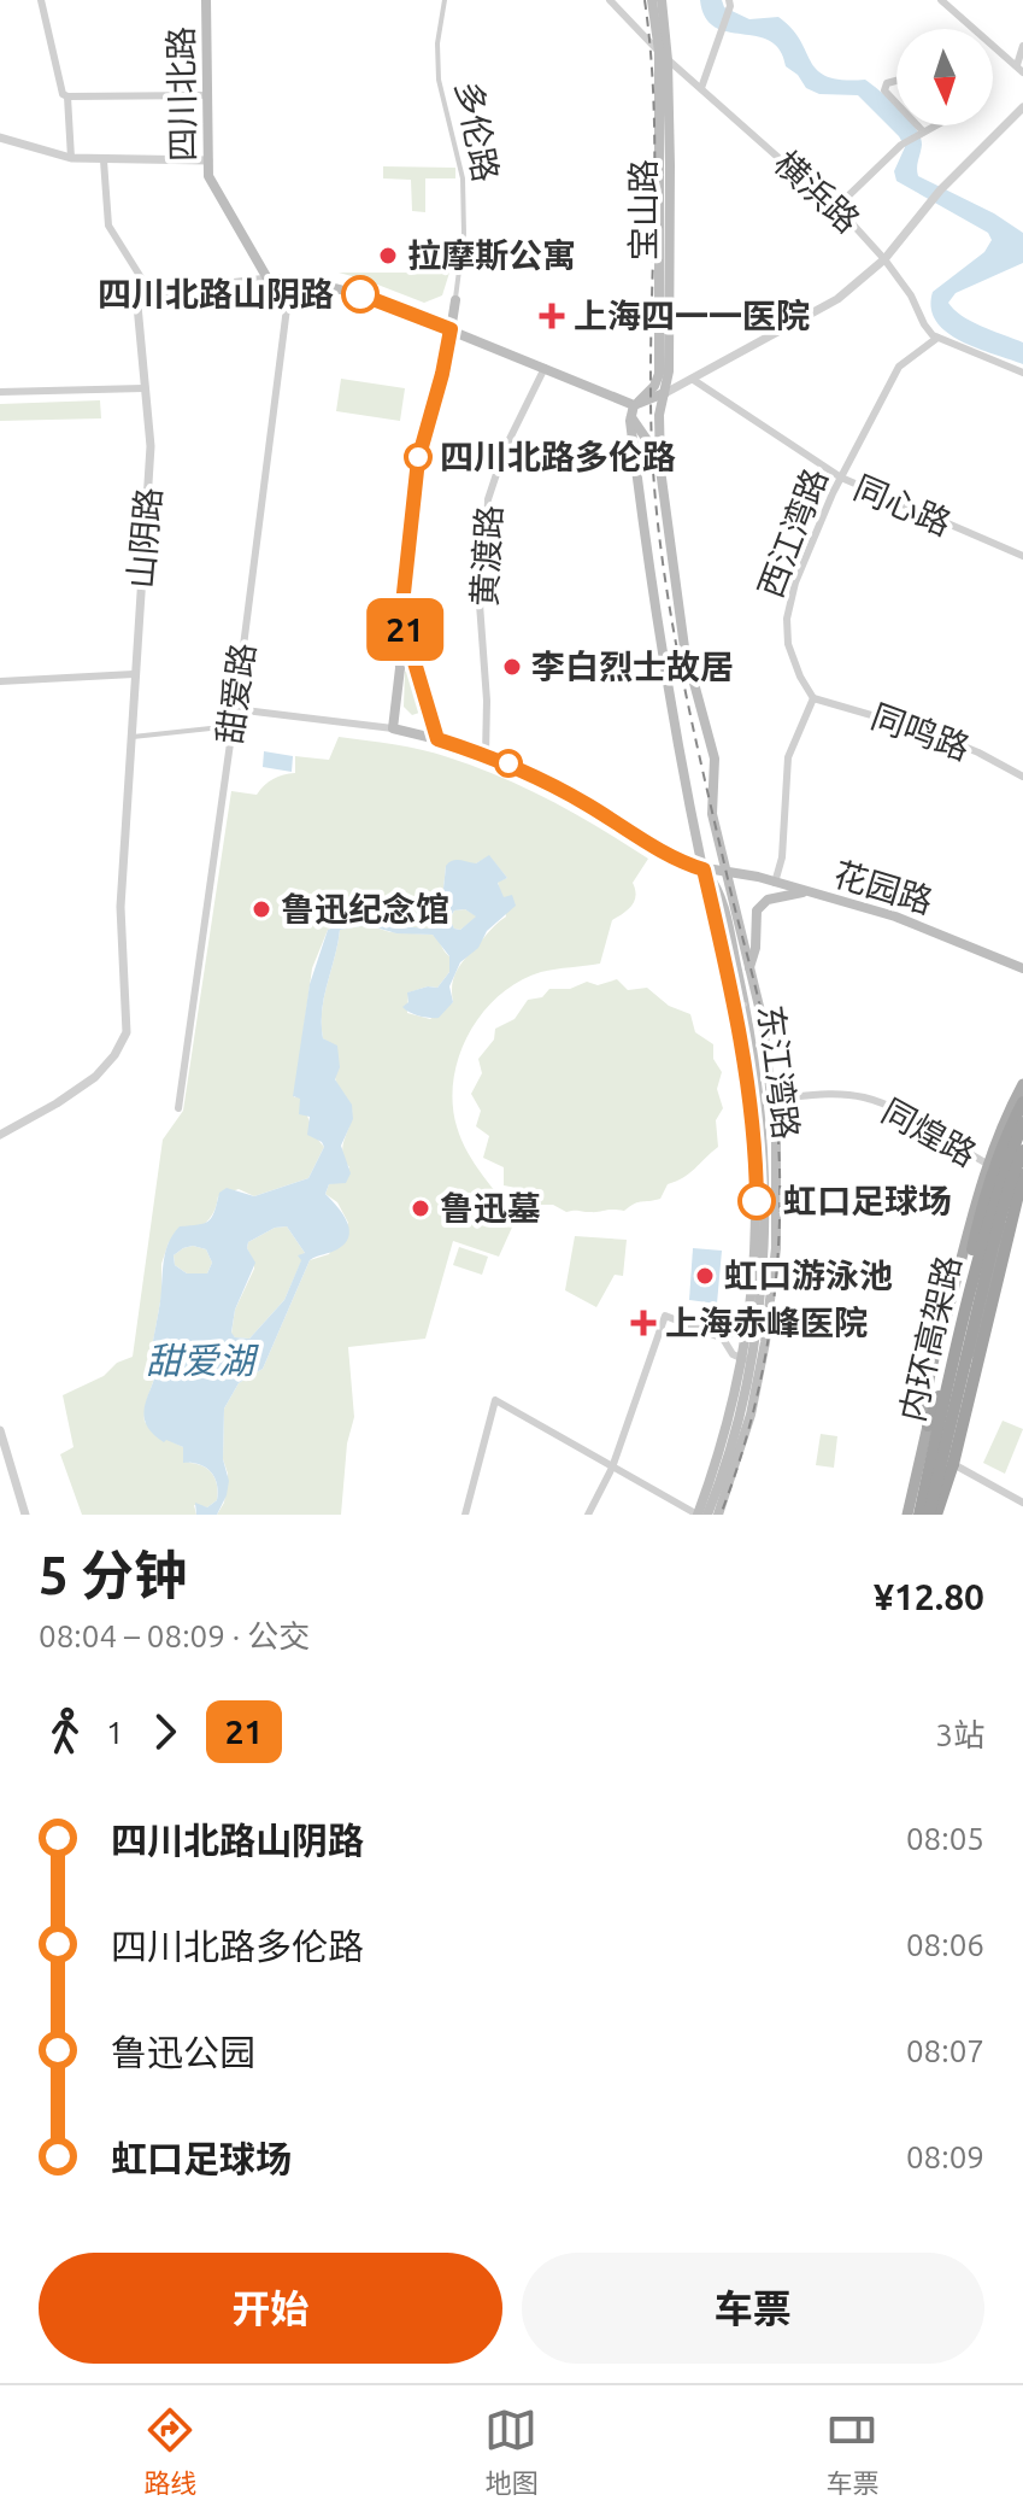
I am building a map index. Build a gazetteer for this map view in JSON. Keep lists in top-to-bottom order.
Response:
{
  "streets": {
    "highway": ["内环高架路"],
    "main road": [
      "四川北路",
      "多伦路",
      "宝山路",
      "花园路",
      "东江湾路"
    ],
    "street": [
      "横浜路",
      "同心路",
      "西江湾路",
      "山阴路",
      "黄渡路",
      "甜爱路",
      "同鸣路",
      "同煌路"
    ]
  },
  "crossings": [
    ["横浜路", "宝山路"],
    ["横浜路", "西江湾路"],
    ["同心路", "西江湾路"],
    ["西江湾路", "同鸣路"]
  ],
  "water": ["甜爱湖"],
  "places": {
    "other": [
      "拉摩斯公寓",
      "四川北路山阴路",
      "四川北路多伦路",
      "李白烈士故居",
      "鲁迅纪念馆",
      "虹口足球场",
      "鲁迅墓",
      "虹口游泳池"
    ],
    "health": ["上海四一一医院", "上海赤峰医院"]
  },
  "lines": ["bus line 21"],
  "north": "bottom",
  "page": {
    "on_map": "21",
    "heading": ["5 分钟", "08:04 – 08:09 · 公交", "¥12.80"],
    "legs": ["1", "21", "3站"],
    "list": [
      {
        "name": "四川北路山阴路",
        "value": "08:05"
      },
      {
        "name": "四川北路多伦路",
        "value": "08:06"
      },
      {
        "name": "鲁迅公园",
        "value": "08:07"
      },
      {
        "name": "虹口足球场",
        "value": "08:09"
      }
    ],
    "buttons": ["开始", "车票"],
    "tabs": ["路线", "地图", "车票"]
  }
}
